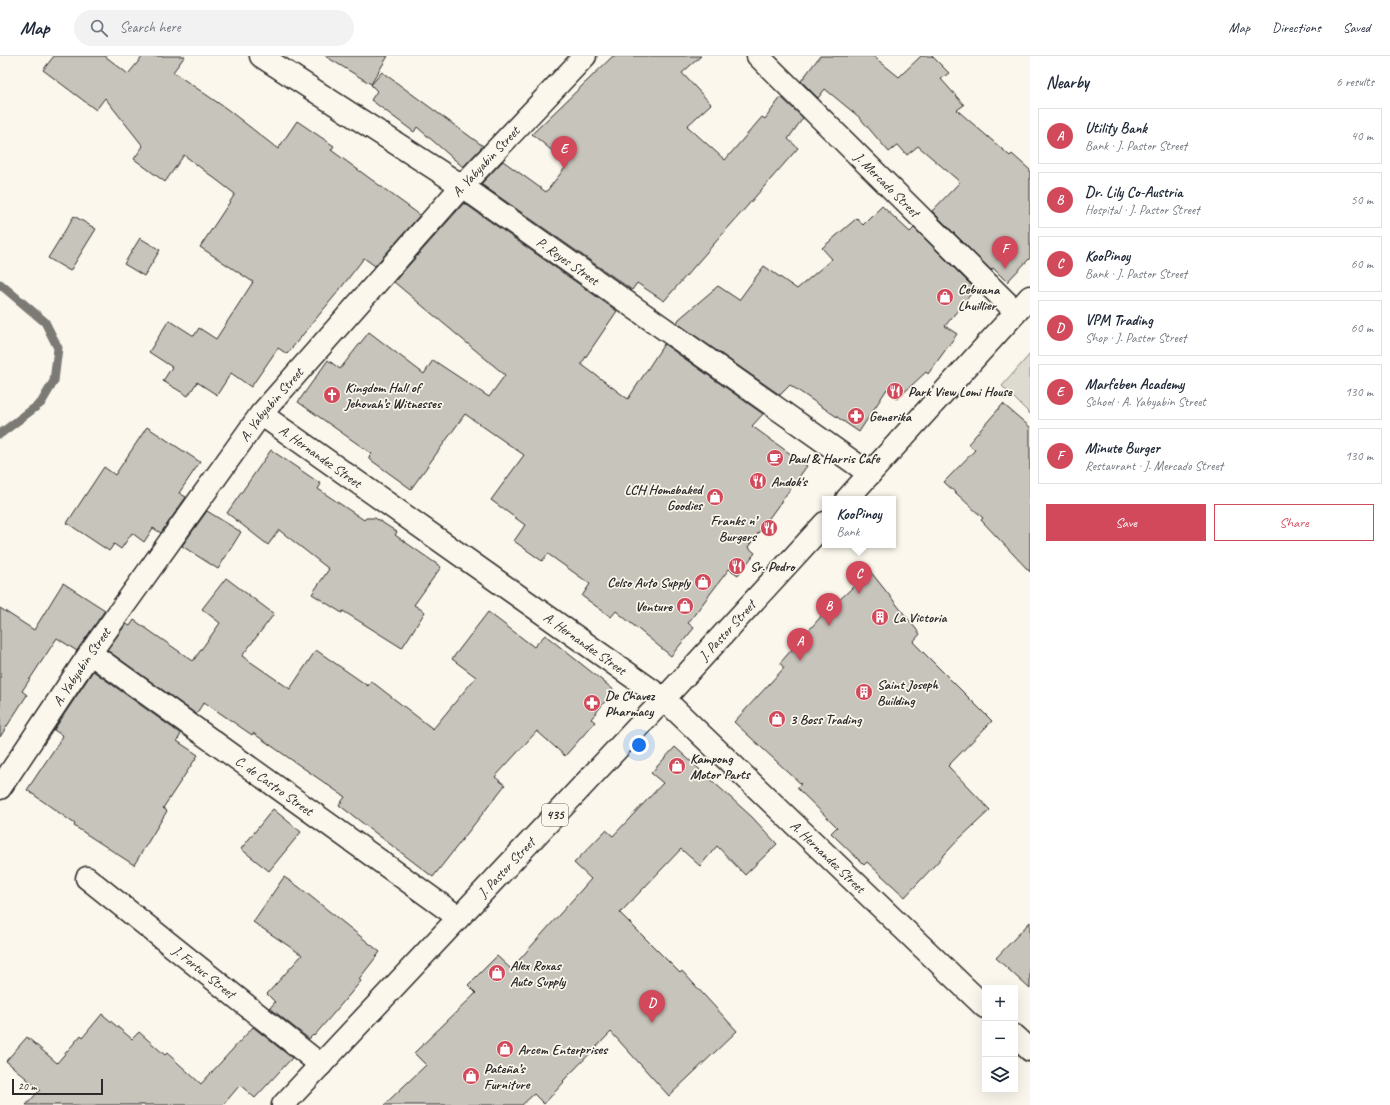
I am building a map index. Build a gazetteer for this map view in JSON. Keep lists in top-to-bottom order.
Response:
{
  "streets": {
    "street": [
      "A. Yabyabin Street",
      "J. Mercado Street",
      "P. Reyes Street",
      "A. Hernandez Street",
      "J. Pastor Street",
      "C. de Castro Street",
      "435",
      "J. Fortus Street"
    ]
  },
  "crossings": [
    ["A. Yabyabin Street", "P. Reyes Street"],
    ["A. Yabyabin Street", "A. Hernandez Street"],
    ["A. Yabyabin Street", "C. de Castro Street"],
    ["A. Hernandez Street", "J. Pastor Street"],
    ["J. Pastor Street", "C. de Castro Street"],
    ["J. Pastor Street", "J. Fortus Street"]
  ],
  "places": {
    "shop": [
      "Cebuana Lhuillier",
      "LCH Homebaked Goodies",
      "Celso Auto Supply",
      "Venture",
      "3 Boss Trading",
      "Kampong Motor Parts",
      "Alex Roxas Auto Supply",
      "Arcem Enterprises",
      "Pateña’s Furniture"
    ],
    "restaurant": [
      "Park View Lomi House",
      "Andok's",
      "Franks n’ Burgers",
      "Sr. Pedro"
    ],
    "church": ["Kingdom Hall of Jehovah’s Witnesses"],
    "pharmacy": ["Generika", "De Chavez Pharmacy"],
    "cafe": ["Paul & Harris Cafe"],
    "building": ["La Victoria", "Saint Joseph Building"]
  },
  "scale_bar": "20 m",
  "page": {
    "header": "Map",
    "search": "Search here",
    "nav": ["Map", "Directions", "Saved"],
    "heading": ["Nearby", "6 results"],
    "list": [
      {
        "mark": "A",
        "name": "Utility Bank",
        "note": "Bank · J. Pastor Street",
        "value": "40 m"
      },
      {
        "mark": "B",
        "name": "Dr. Lily Co-Austria",
        "note": "Hospital · J. Pastor Street",
        "value": "50 m"
      },
      {
        "mark": "C",
        "name": "KooPinoy",
        "note": "Bank · J. Pastor Street",
        "value": "60 m"
      },
      {
        "mark": "D",
        "name": "VPM Trading",
        "note": "Shop · J. Pastor Street",
        "value": "60 m"
      },
      {
        "mark": "E",
        "name": "Marfeben Academy",
        "note": "School · A. Yabyabin Street",
        "value": "130 m"
      },
      {
        "mark": "F",
        "name": "Minute Burger",
        "note": "Restaurant · J. Mercado Street",
        "value": "130 m"
      }
    ],
    "pins": [
      "E",
      "F",
      "C",
      "B",
      "A",
      "D"
    ],
    "buttons": ["Save", "Share"],
    "popup": ["KooPinoy", "Bank"],
    "map_buttons": ["+", "−"],
    "scale": "20 m"
  }
}
